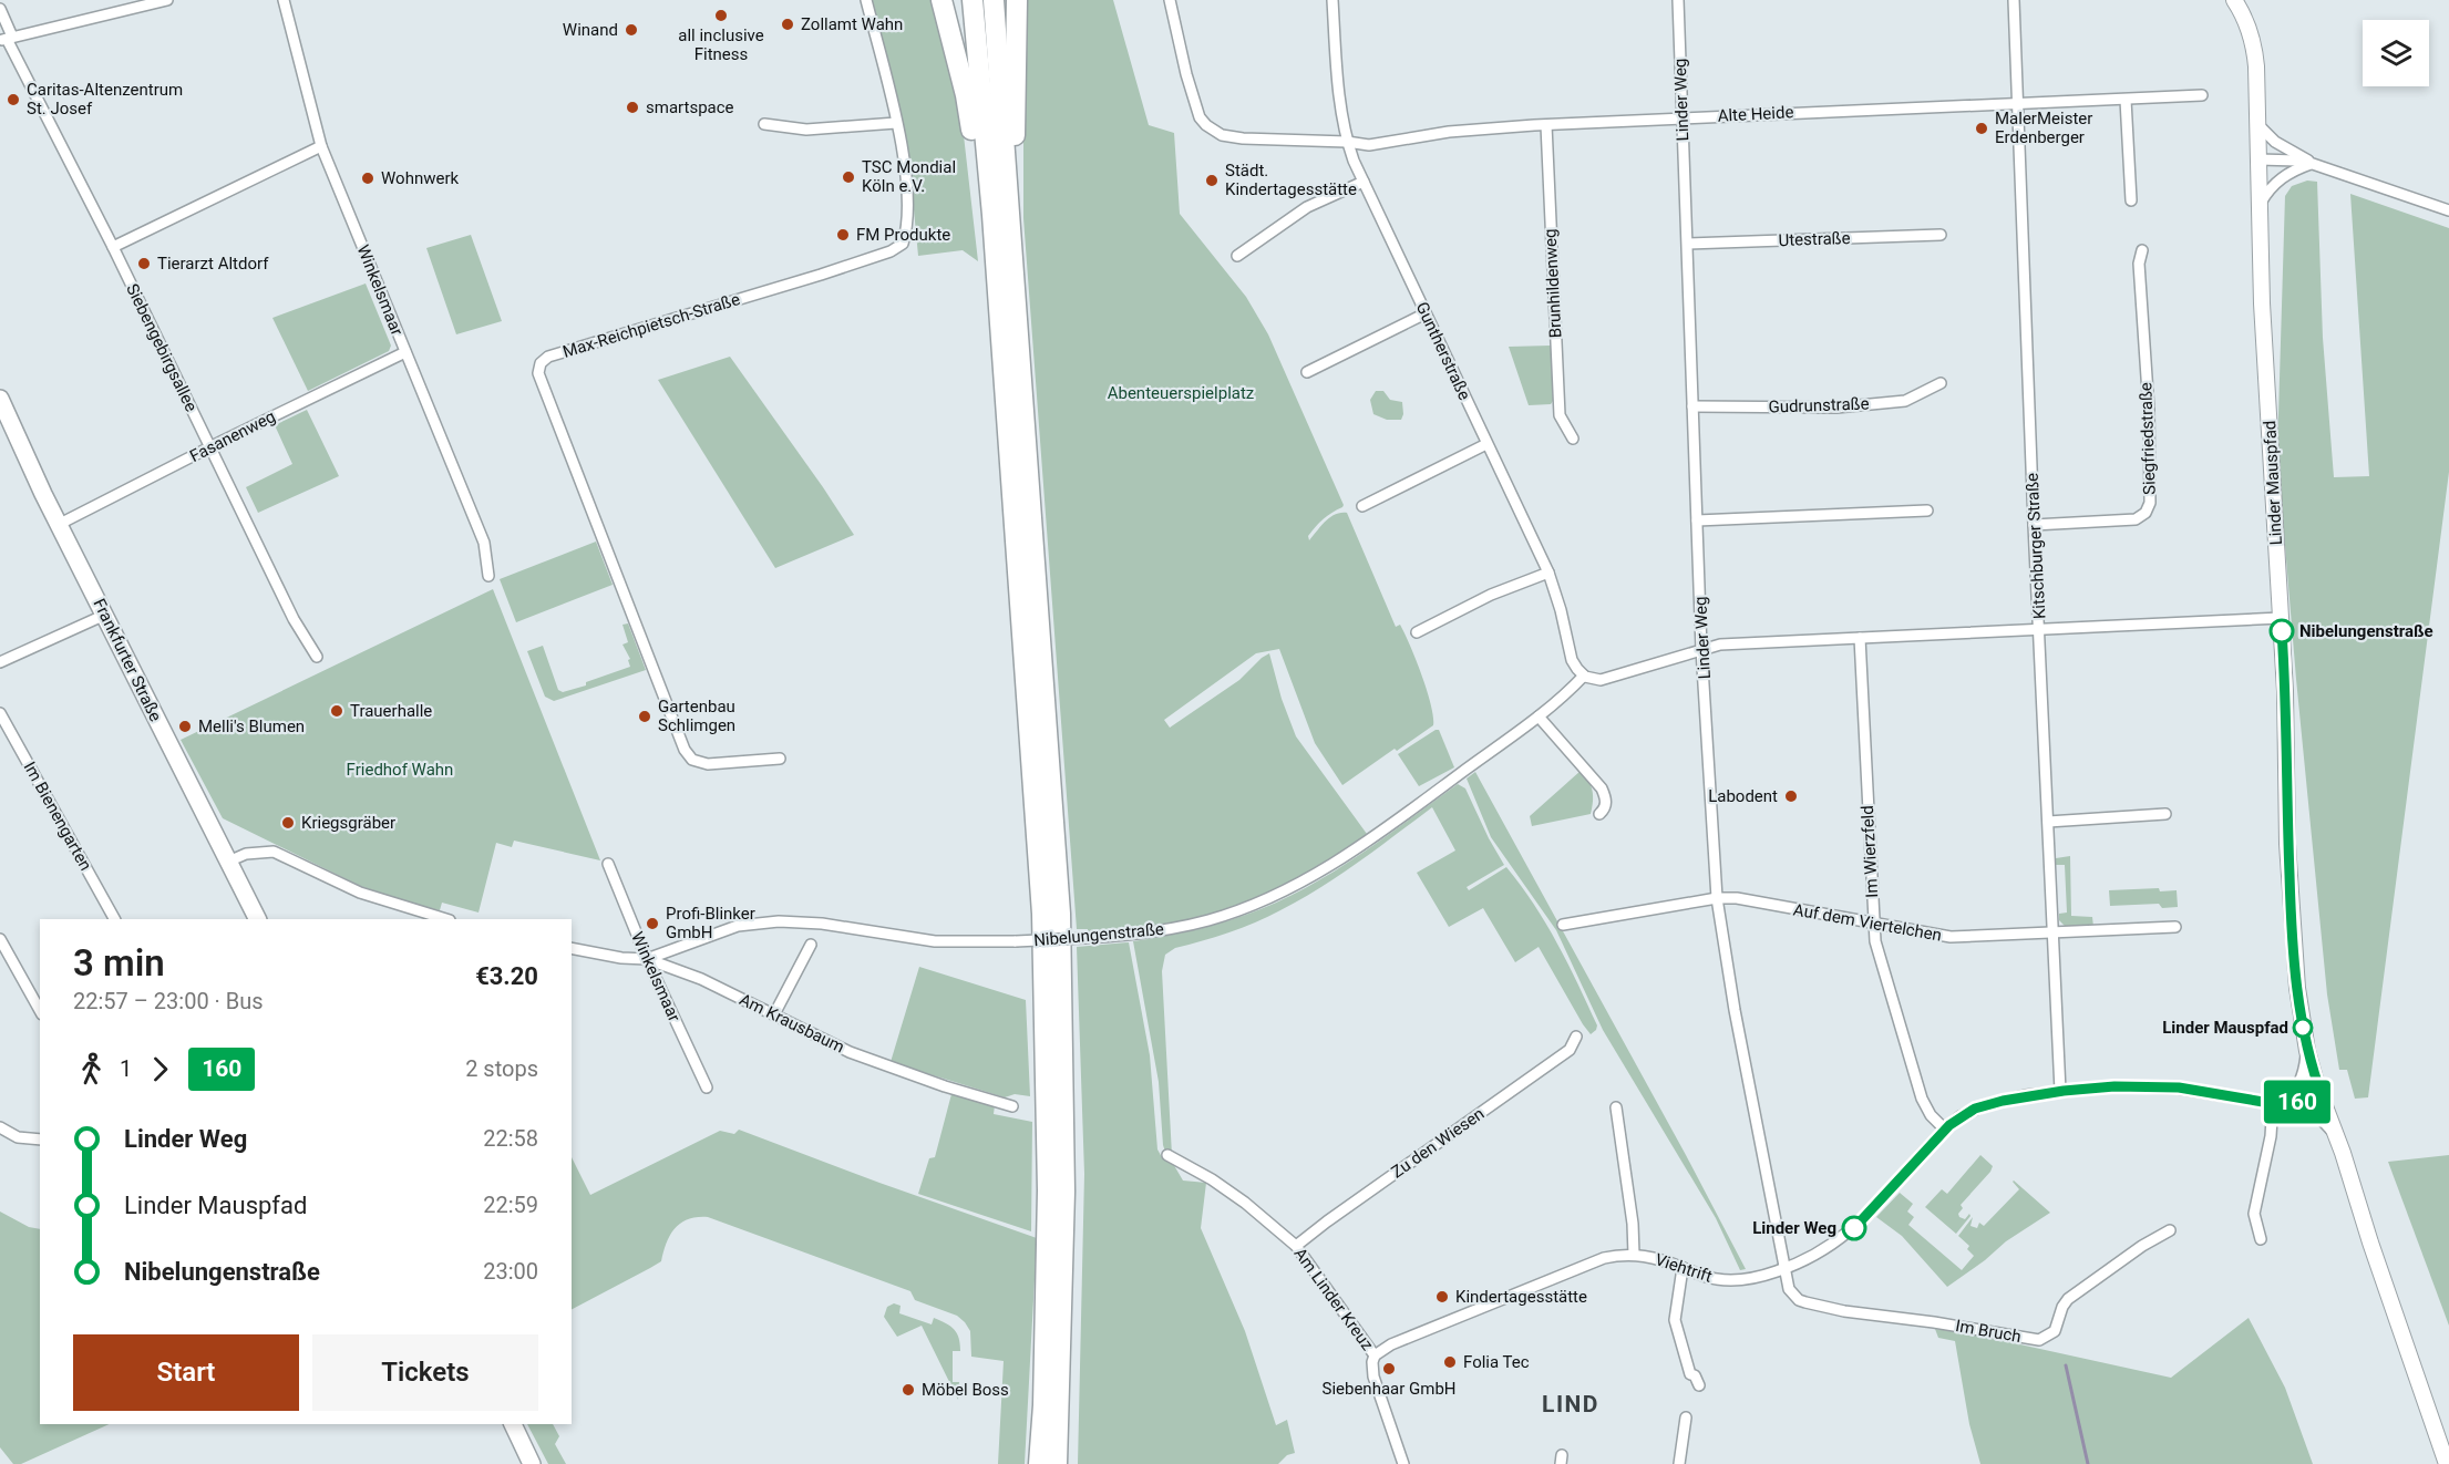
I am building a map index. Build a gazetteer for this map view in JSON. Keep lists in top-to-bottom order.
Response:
{
  "streets": {
    "main road": ["Frankfurter Straße"],
    "street": [
      "Linder Weg",
      "Alte Heide",
      "Utestraße",
      "Brunhildenweg",
      "Winkelsmaar",
      "Max-Reichpietsch-Straße",
      "Siebengebirgsallee",
      "Guntherstraße",
      "Gudrunstraße",
      "Fasanenweg",
      "Siegfriedstraße",
      "Linder Mauspfad",
      "Kitschburger Straße",
      "Im Bienengarten",
      "Im Wierzfeld",
      "Auf dem Viertelchen",
      "Nibelungenstraße",
      "Am Krausbaum",
      "Zu den Wiesen",
      "Viehtrift",
      "Am Linder Kreuz",
      "Im Bruch"
    ]
  },
  "crossings": [
    ["Linder Weg", "Alte Heide"],
    ["Linder Weg", "Utestraße"],
    ["Linder Weg", "Gudrunstraße"],
    ["Linder Weg", "Auf dem Viertelchen"],
    ["Linder Weg", "Viehtrift"],
    ["Linder Weg", "Im Bruch"],
    ["Alte Heide", "Brunhildenweg"],
    ["Alte Heide", "Guntherstraße"],
    ["Alte Heide", "Kitschburger Straße"],
    ["Winkelsmaar", "Fasanenweg"],
    ["Winkelsmaar", "Nibelungenstraße"],
    ["Winkelsmaar", "Am Krausbaum"],
    ["Siebengebirgsallee", "Fasanenweg"],
    ["Guntherstraße", "Nibelungenstraße"],
    ["Fasanenweg", "Frankfurter Straße"],
    ["Siegfriedstraße", "Kitschburger Straße"],
    ["Linder Mauspfad", "Viehtrift"],
    ["Kitschburger Straße", "Auf dem Viertelchen"],
    ["Kitschburger Straße", "Viehtrift"],
    ["Im Wierzfeld", "Auf dem Viertelchen"],
    ["Im Wierzfeld", "Viehtrift"],
    ["Nibelungenstraße", "Am Krausbaum"],
    ["Zu den Wiesen", "Am Linder Kreuz"],
    ["Viehtrift", "Am Linder Kreuz"],
    ["Viehtrift", "Im Bruch"]
  ],
  "districts": ["LIND"],
  "parks": ["Abenteuerspielplatz", "Friedhof Wahn"],
  "places": [
    "all inclusive Fitness",
    "Zollamt Wahn",
    "Winand",
    "Caritas-Altenzentrum St. Josef",
    "smartspace",
    "MalerMeister Erdenberger",
    "TSC Mondial Köln e.V.",
    "Wohnwerk",
    "Städt. Kindertagesstätte",
    "FM Produkte",
    "Tierarzt Altdorf",
    "Nibelungenstraße",
    "Trauerhalle",
    "Gartenbau Schlimgen",
    "Melli's Blumen",
    "Labodent",
    "Kriegsgräber",
    "Profi-Blinker GmbH",
    "Linder Mauspfad",
    "Linder Weg",
    "Kindertagesstätte",
    "Folia Tec",
    "Siebenhaar GmbH",
    "Möbel Boss"
  ],
  "lines": ["bus line 160"],
  "page": {
    "on_map": "160",
    "heading": ["3 min", "22:57 – 23:00 · Bus", "€3.20"],
    "legs": ["1", "160", "2 stops"],
    "list": [
      {
        "name": "Linder Weg",
        "value": "22:58"
      },
      {
        "name": "Linder Mauspfad",
        "value": "22:59"
      },
      {
        "name": "Nibelungenstraße",
        "value": "23:00"
      }
    ],
    "buttons": ["Start", "Tickets"]
  }
}
